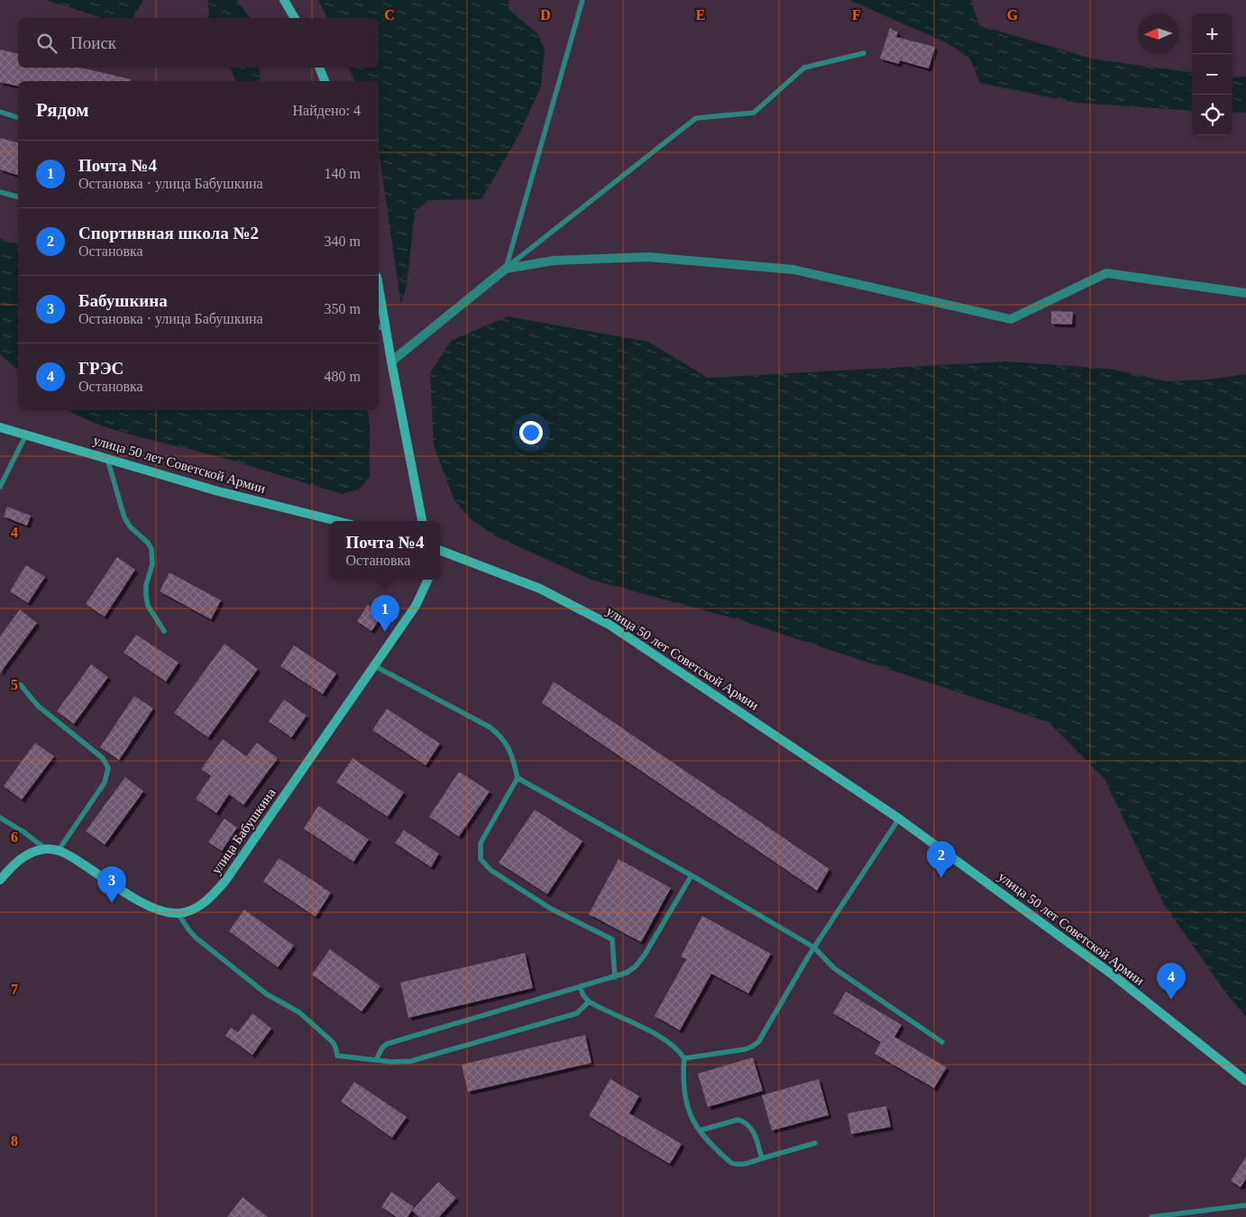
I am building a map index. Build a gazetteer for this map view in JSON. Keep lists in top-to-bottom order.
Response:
{
  "streets": {
    "main road": ["улица 50 лет Советской Армии", "улица Бабушкина"]
  },
  "north": "left",
  "page": {
    "map_buttons": ["+", "−"],
    "search": "Поиск",
    "heading": ["Рядом", "Найдено: 4"],
    "list": [
      {
        "mark": "1",
        "name": "Почта №4",
        "note": "Остановка · улица Бабушкина",
        "value": "140 m"
      },
      {
        "mark": "2",
        "name": "Спортивная школа №2",
        "note": "Остановка",
        "value": "340 m"
      },
      {
        "mark": "3",
        "name": "Бабушкина",
        "note": "Остановка · улица Бабушкина",
        "value": "350 m"
      },
      {
        "mark": "4",
        "name": "ГРЭС",
        "note": "Остановка",
        "value": "480 m"
      }
    ],
    "popup": ["Почта №4", "Остановка"],
    "pins": [
      "1",
      "2",
      "3",
      "4"
    ]
  },
  "grid": {
    "columns": [
      "C",
      "D",
      "E",
      "F",
      "G"
    ],
    "rows": [
      "4",
      "5",
      "6",
      "7",
      "8"
    ]
  }
}
